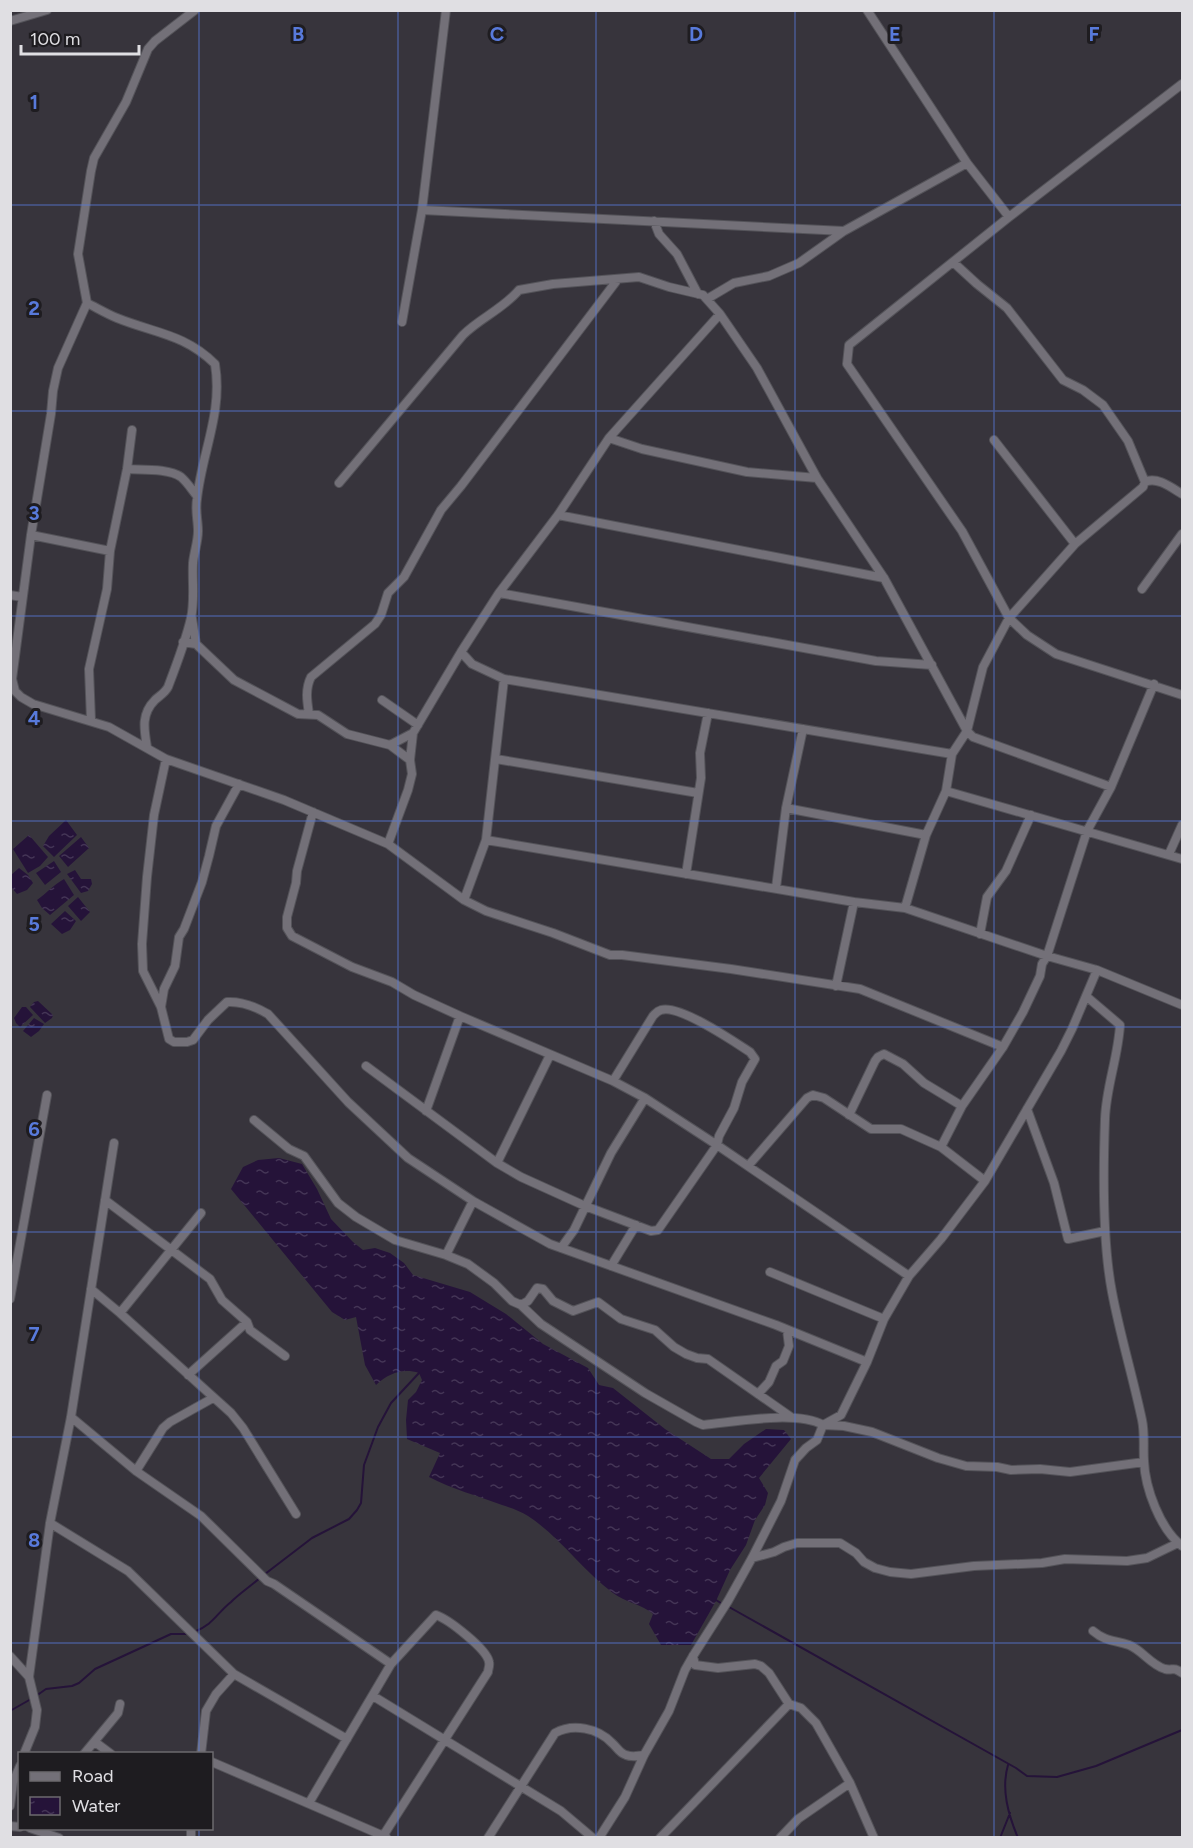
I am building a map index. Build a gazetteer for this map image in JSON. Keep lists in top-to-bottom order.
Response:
{
  "legend": ["Road", "Water"],
  "scale_bar": "100 m",
  "grid": {
    "columns": [
      "B",
      "C",
      "D",
      "E",
      "F"
    ],
    "rows": [
      "1",
      "2",
      "3",
      "4",
      "5",
      "6",
      "7",
      "8"
    ]
  }
}
